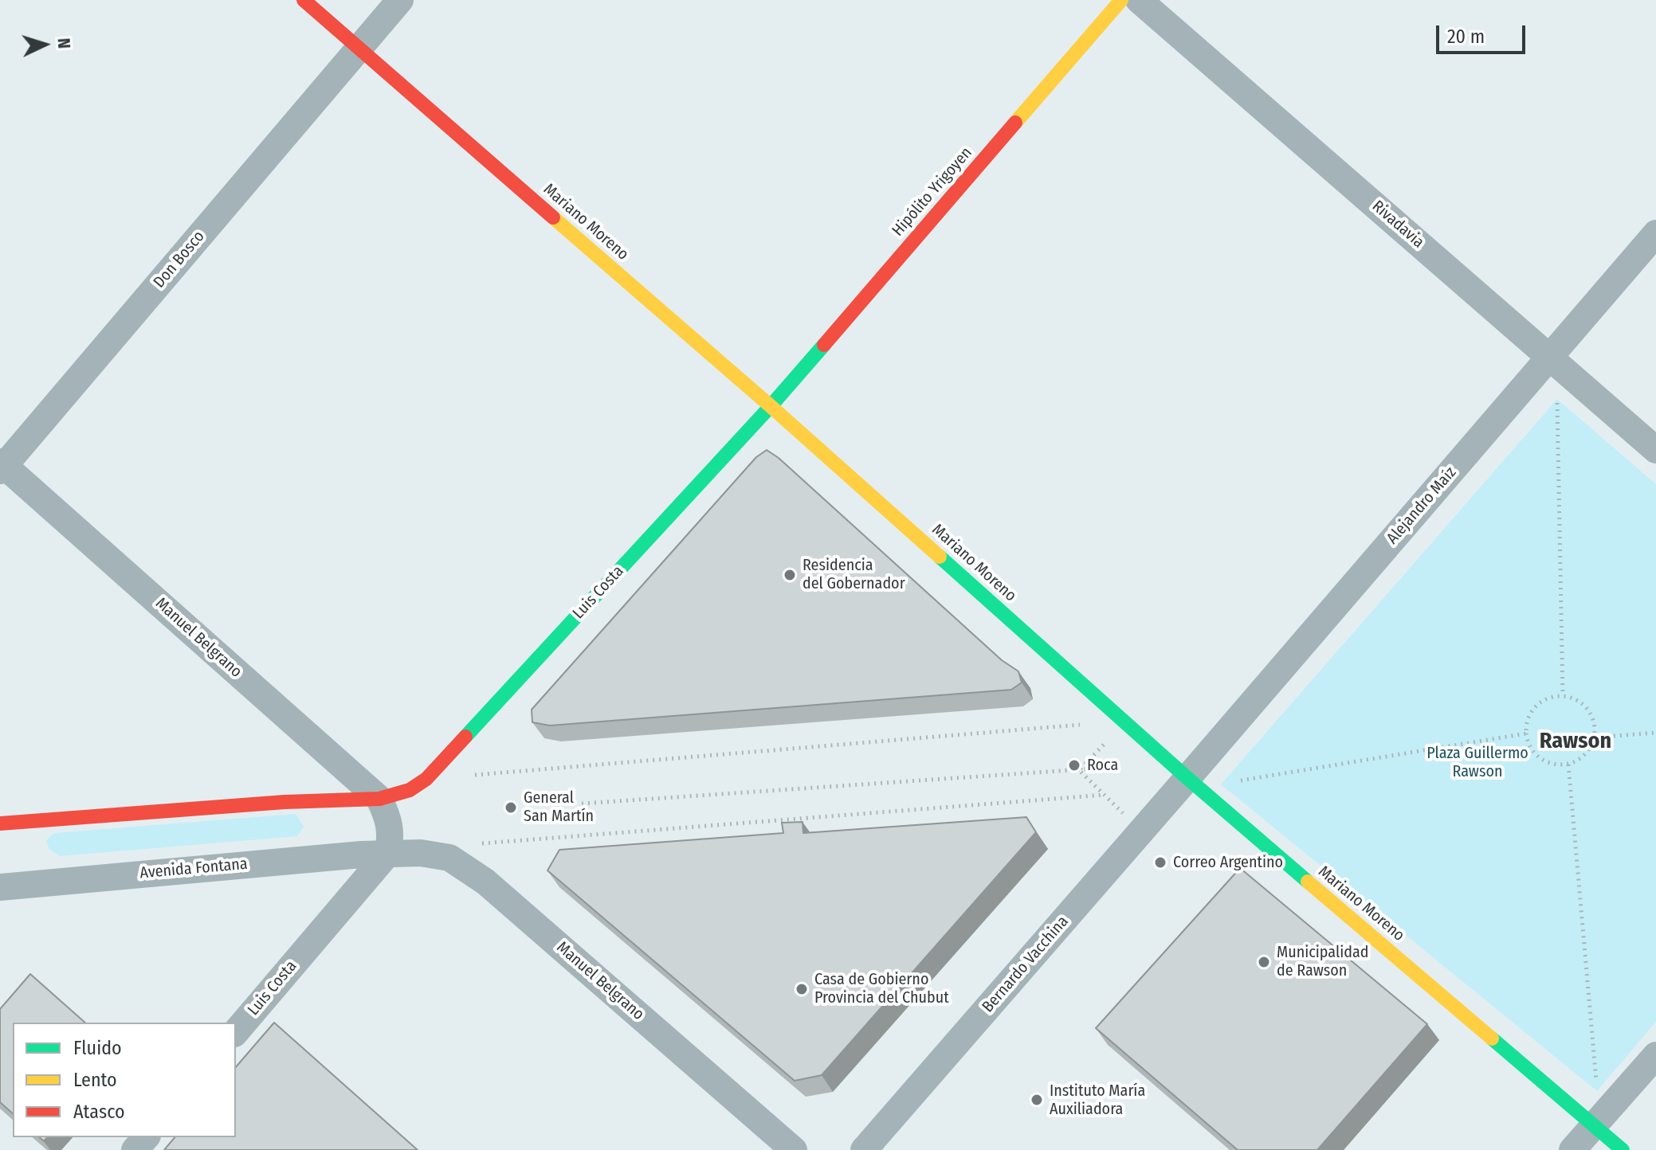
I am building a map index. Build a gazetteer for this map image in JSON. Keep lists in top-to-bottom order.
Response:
{
  "streets": {
    "street": [
      "Hipólito Yrigoyen",
      "Mariano Moreno",
      "Rivadavia",
      "Don Bosco",
      "Alejandro Maíz",
      "Luis Costa",
      "Manuel Belgrano",
      "Avenida Fontana",
      "Bernardo Vacchina"
    ]
  },
  "crossings": [
    ["Hipólito Yrigoyen", "Mariano Moreno"],
    ["Hipólito Yrigoyen", "Luis Costa"],
    ["Mariano Moreno", "Don Bosco"],
    ["Mariano Moreno", "Alejandro Maíz"],
    ["Mariano Moreno", "Luis Costa"],
    ["Mariano Moreno", "Bernardo Vacchina"],
    ["Rivadavia", "Alejandro Maíz"],
    ["Don Bosco", "Manuel Belgrano"],
    ["Alejandro Maíz", "Bernardo Vacchina"],
    ["Luis Costa", "Manuel Belgrano"],
    ["Luis Costa", "Avenida Fontana"],
    ["Manuel Belgrano", "Avenida Fontana"]
  ],
  "districts": ["Rawson"],
  "parks": ["Plaza Guillermo Rawson"],
  "places": [
    "Residencia del Gobernador",
    "Roca",
    "General San Martín",
    "Correo Argentino",
    "Municipalidad de Rawson",
    "Casa de Gobierno Provincia del Chubut",
    "Instituto María Auxiliadora"
  ],
  "legend": ["Fluido", "Lento", "Atasco"],
  "scale_bar": "20 m",
  "north": "right"
}
